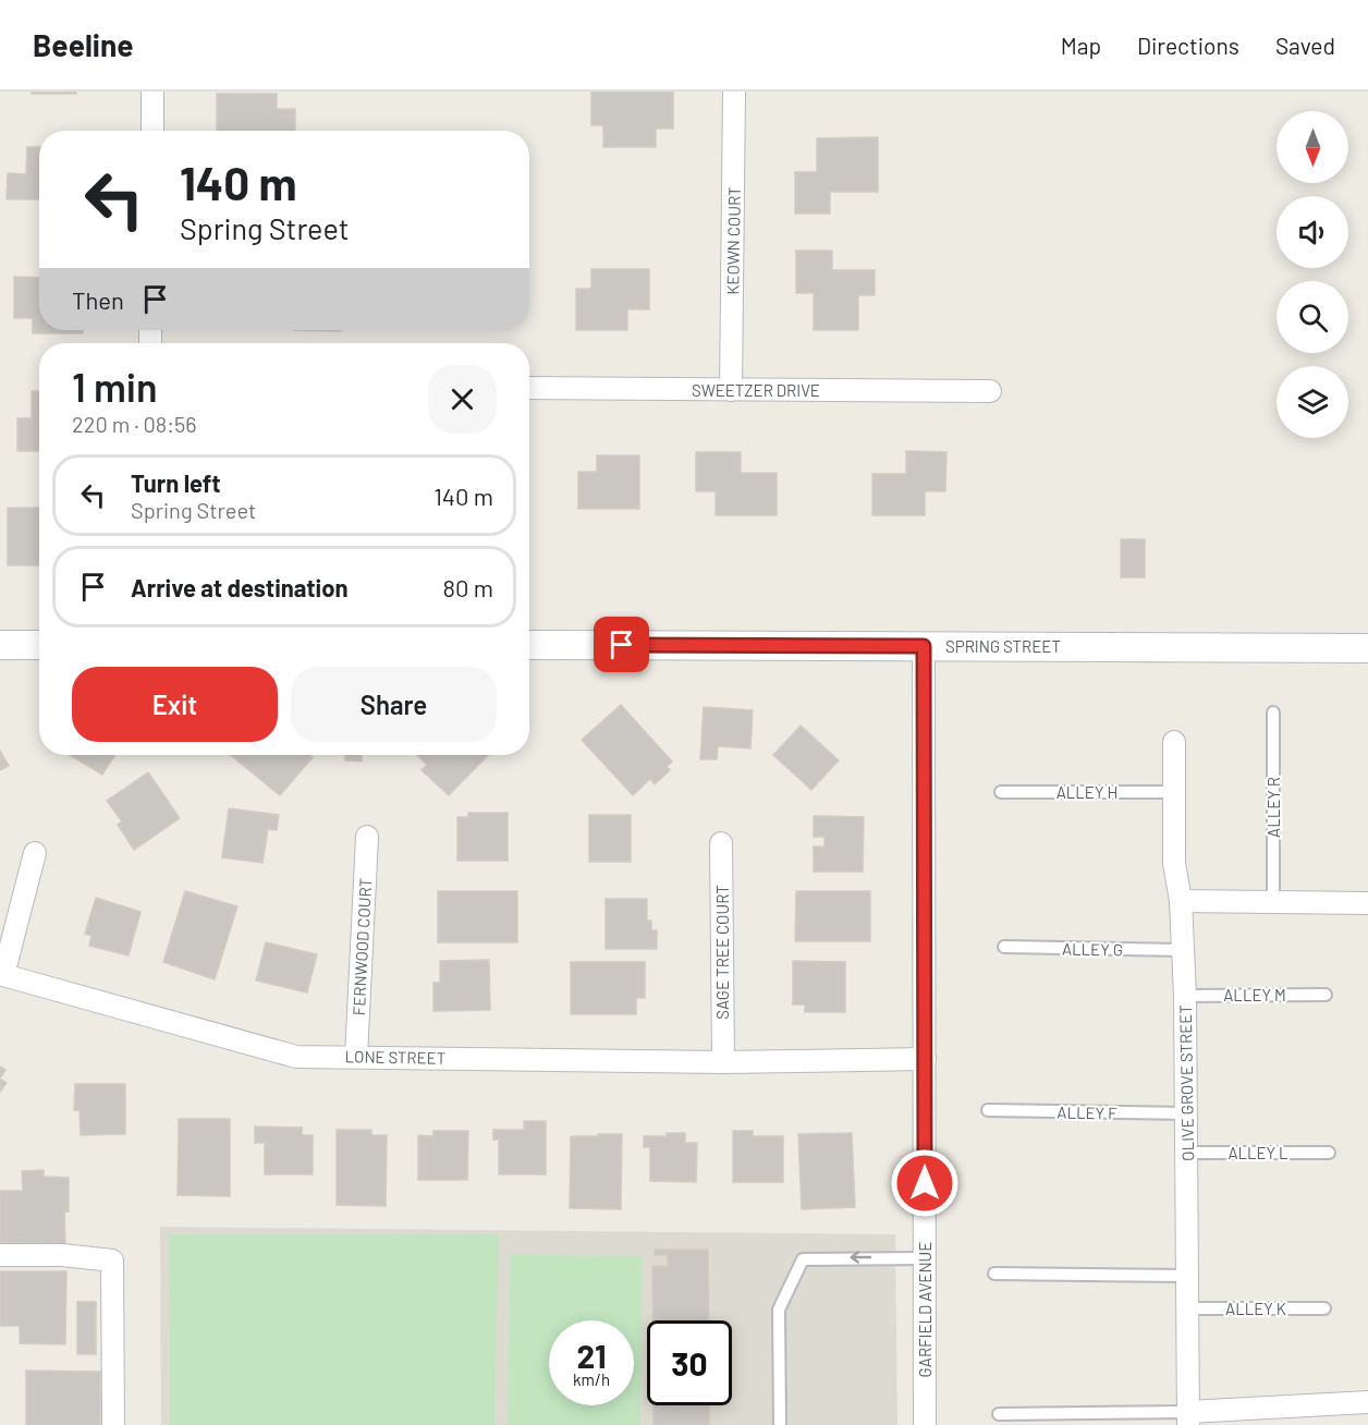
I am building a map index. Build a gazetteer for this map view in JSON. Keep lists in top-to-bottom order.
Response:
{
  "streets": {
    "street": [
      "KEOWN COURT",
      "SWEETZER DRIVE",
      "SPRING STREET",
      "FERNWOOD COURT",
      "SAGE TREE COURT",
      "LONE STREET",
      "OLIVE GROVE STREET",
      "GARFIELD AVENUE"
    ],
    "lane": [
      "ALLEY H",
      "ALLEY R",
      "ALLEY G",
      "ALLEY M",
      "ALLEY F",
      "ALLEY L",
      "ALLEY K"
    ]
  },
  "crossings": [
    ["KEOWN COURT", "SWEETZER DRIVE"],
    ["SPRING STREET", "GARFIELD AVENUE"],
    ["ALLEY H", "OLIVE GROVE STREET"],
    ["FERNWOOD COURT", "LONE STREET"],
    ["ALLEY G", "OLIVE GROVE STREET"],
    ["SAGE TREE COURT", "LONE STREET"],
    ["ALLEY M", "OLIVE GROVE STREET"],
    ["LONE STREET", "GARFIELD AVENUE"],
    ["OLIVE GROVE STREET", "ALLEY F"],
    ["OLIVE GROVE STREET", "ALLEY L"],
    ["OLIVE GROVE STREET", "ALLEY K"]
  ],
  "north": "bottom",
  "page": {
    "header": "Beeline",
    "nav": ["Map", "Directions", "Saved"],
    "turn": ["140 m", "Spring Street"],
    "then": "Then",
    "heading": ["1 min", "220 m · 08:56"],
    "list": [
      {
        "name": "Turn left",
        "note": "Spring Street",
        "value": "140 m"
      },
      {
        "name": "Arrive at destination",
        "value": "80 m"
      }
    ],
    "buttons": ["Exit", "Share"],
    "speed": "21 km/h",
    "limit": "30"
  }
}
